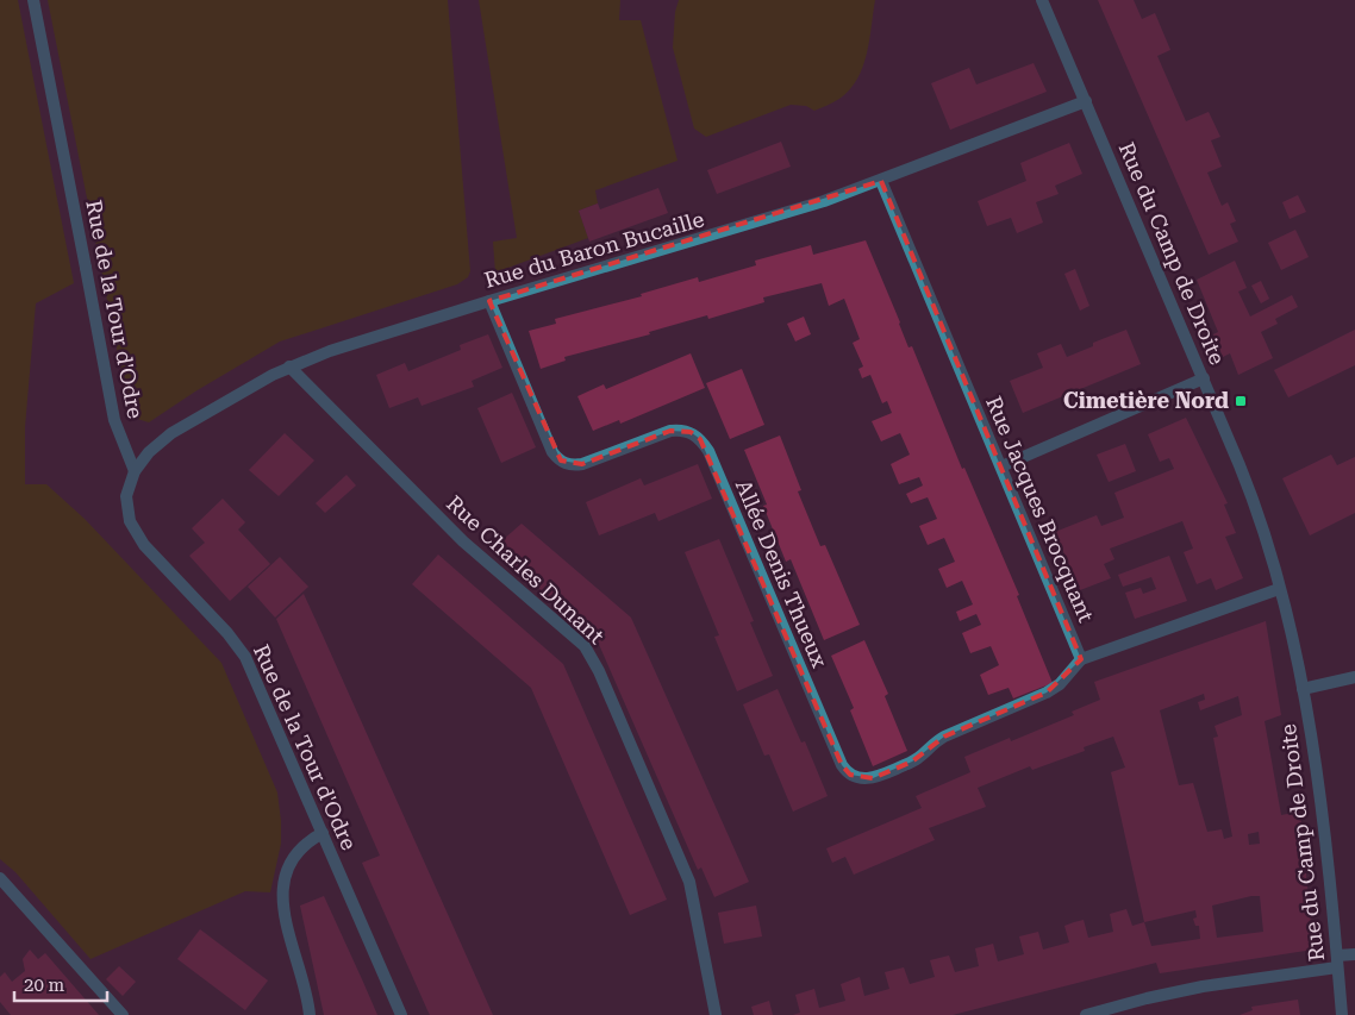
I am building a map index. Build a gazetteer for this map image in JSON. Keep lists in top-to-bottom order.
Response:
{
  "streets": {
    "street": [
      "Rue du Baron Bucaille",
      "Rue du Camp de Droite",
      "Rue de la Tour d'Odre",
      "Rue Jacques Brocquant",
      "Rue Charles Dunant",
      "Allée Denis Thueux"
    ]
  },
  "crossings": [
    ["Rue du Baron Bucaille", "Rue du Camp de Droite"],
    ["Rue du Baron Bucaille", "Rue de la Tour d'Odre"],
    ["Rue du Baron Bucaille", "Rue Jacques Brocquant"],
    ["Rue du Baron Bucaille", "Rue Charles Dunant"],
    ["Rue du Baron Bucaille", "Allée Denis Thueux"],
    ["Rue Jacques Brocquant", "Allée Denis Thueux"]
  ],
  "places": {
    "transit": ["Cimetière Nord"]
  },
  "scale_bar": "20 m"
}
